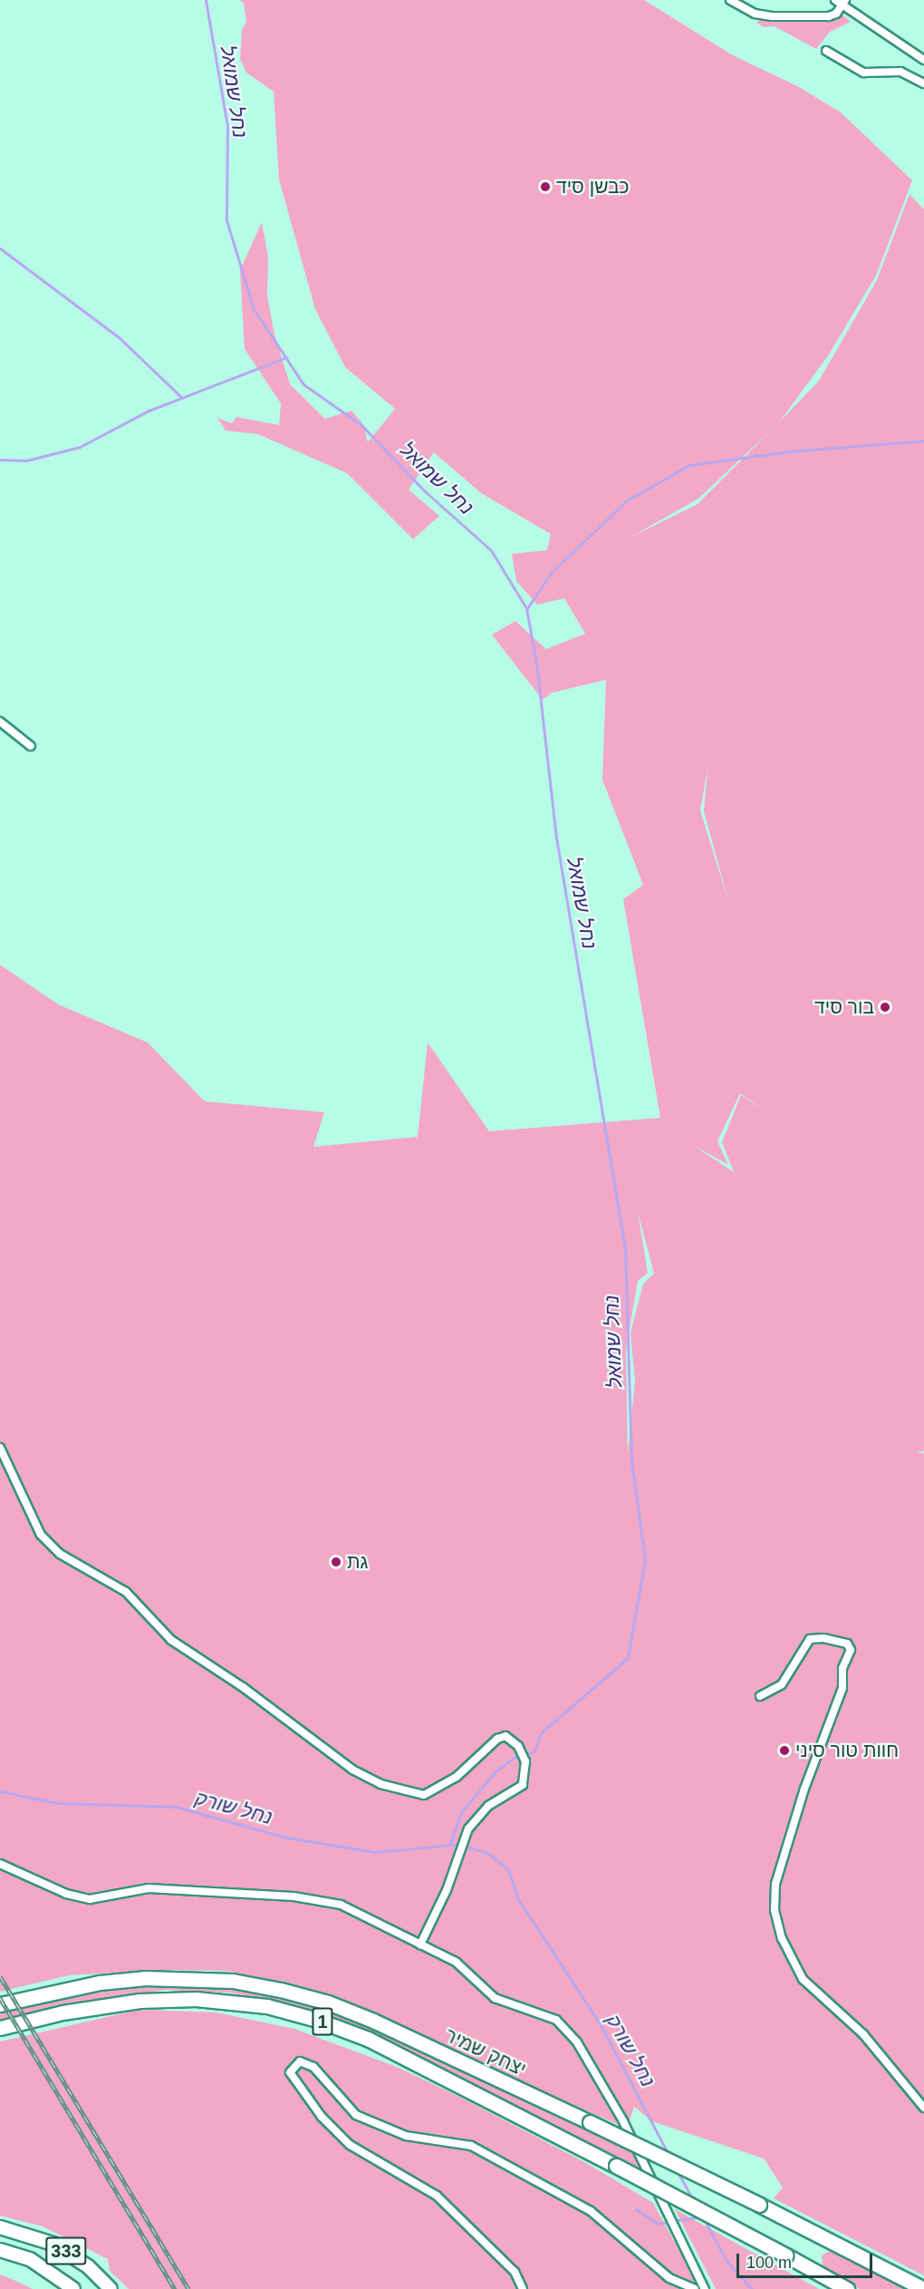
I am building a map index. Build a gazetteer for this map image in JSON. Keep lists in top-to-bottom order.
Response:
{
  "streets": {
    "highway": ["1", "יצחק שמיר"],
    "main road": ["333"]
  },
  "water": ["נחל שמואל", "נחל שורק"],
  "places": [
    "כבשן סיד",
    "בור סיד",
    "גת",
    "חוות טור סיני"
  ],
  "scale_bar": "100 m"
}
